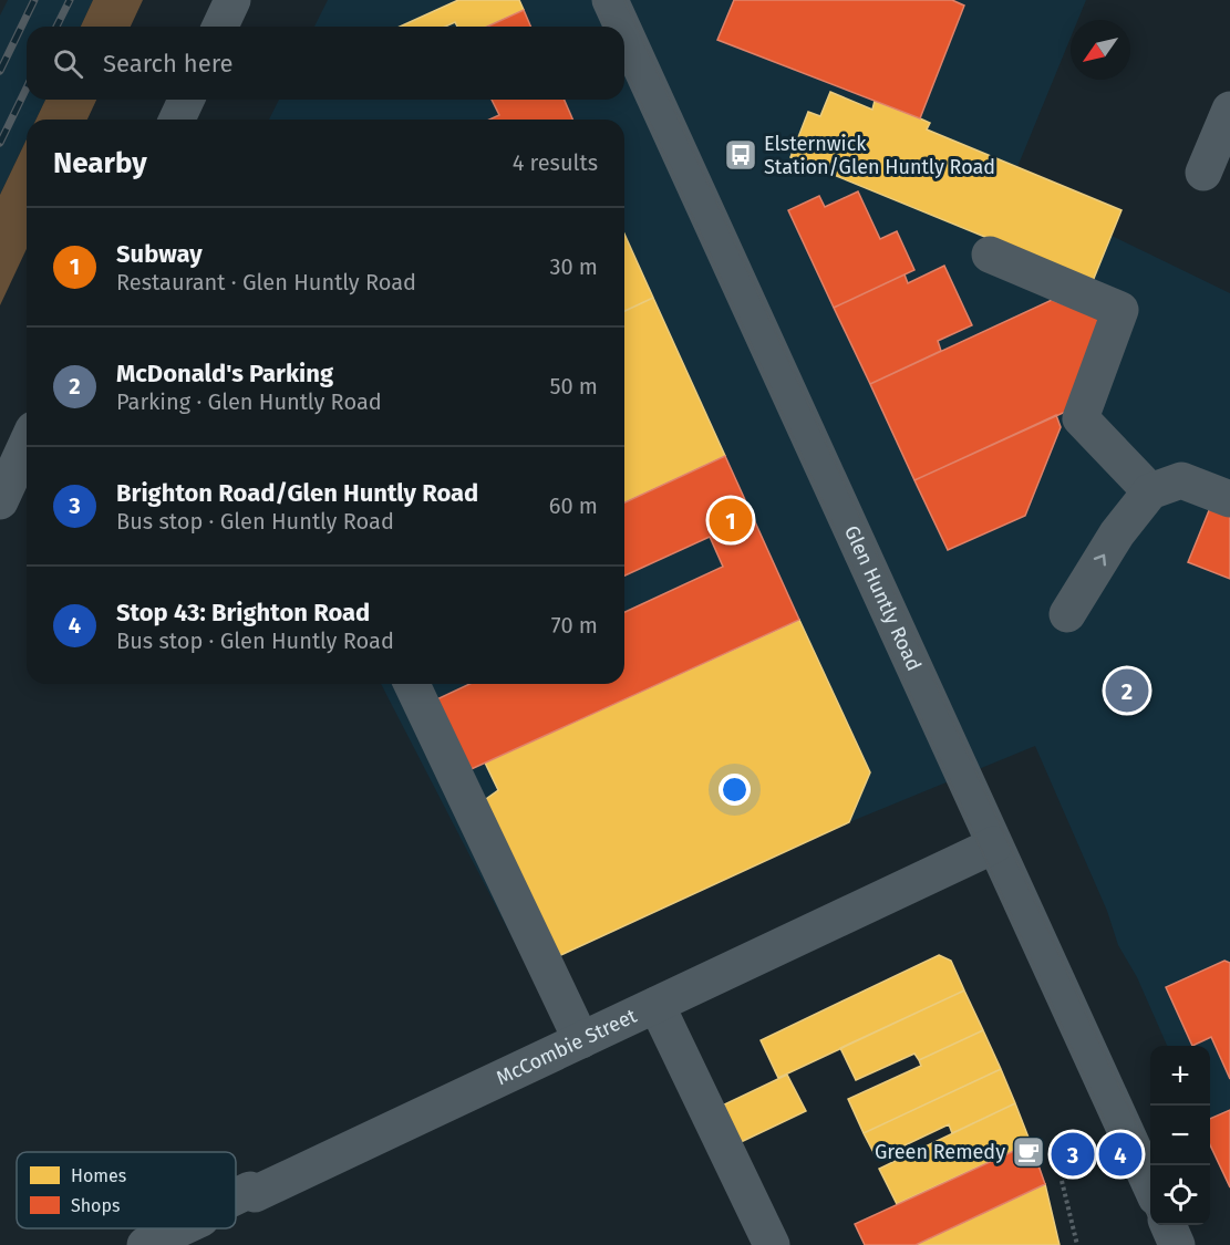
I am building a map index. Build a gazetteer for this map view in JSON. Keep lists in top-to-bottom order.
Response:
{
  "streets": {
    "street": ["Glen Huntly Road", "McCombie Street"]
  },
  "crossings": [
    ["Glen Huntly Road", "McCombie Street"]
  ],
  "places": {
    "bus stop": ["Elsternwick Station/Glen Huntly Road"],
    "cafe": ["Green Remedy"]
  },
  "legend": ["Homes", "Shops"],
  "north": "bottom left",
  "page": {
    "search": "Search here",
    "heading": ["Nearby", "4 results"],
    "list": [
      {
        "mark": "1",
        "name": "Subway",
        "note": "Restaurant · Glen Huntly Road",
        "value": "30 m"
      },
      {
        "mark": "2",
        "name": "McDonald's Parking",
        "note": "Parking · Glen Huntly Road",
        "value": "50 m"
      },
      {
        "mark": "3",
        "name": "Brighton Road/Glen Huntly Road",
        "note": "Bus stop · Glen Huntly Road",
        "value": "60 m"
      },
      {
        "mark": "4",
        "name": "Stop 43: Brighton Road",
        "note": "Bus stop · Glen Huntly Road",
        "value": "70 m"
      }
    ],
    "pins": [
      "1",
      "2",
      "3",
      "4"
    ],
    "map_buttons": ["+", "−"]
  }
}
